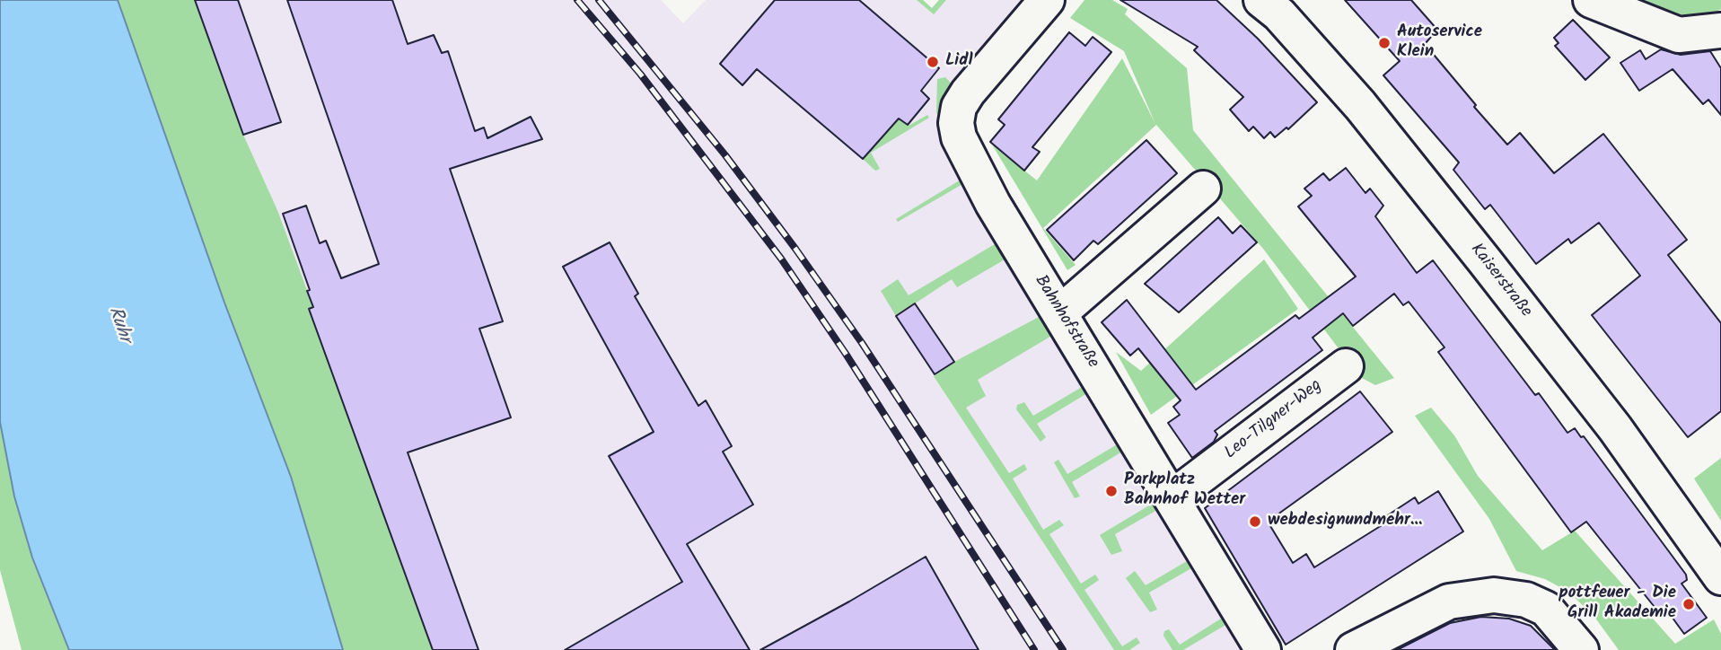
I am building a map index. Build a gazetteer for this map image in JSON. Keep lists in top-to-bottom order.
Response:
{
  "streets": {
    "street": ["Kaiserstraße", "Bahnhofstraße", "Leo-Tilgner-Weg"]
  },
  "crossings": [
    ["Bahnhofstraße", "Leo-Tilgner-Weg"]
  ],
  "water": ["Ruhr"],
  "places": [
    "Autoservice Klein",
    "Lidl",
    "Parkplatz Bahnhof Wetter",
    "webdesignundmehr...",
    "pottfeuer - Die Grill Akademie"
  ]
}
